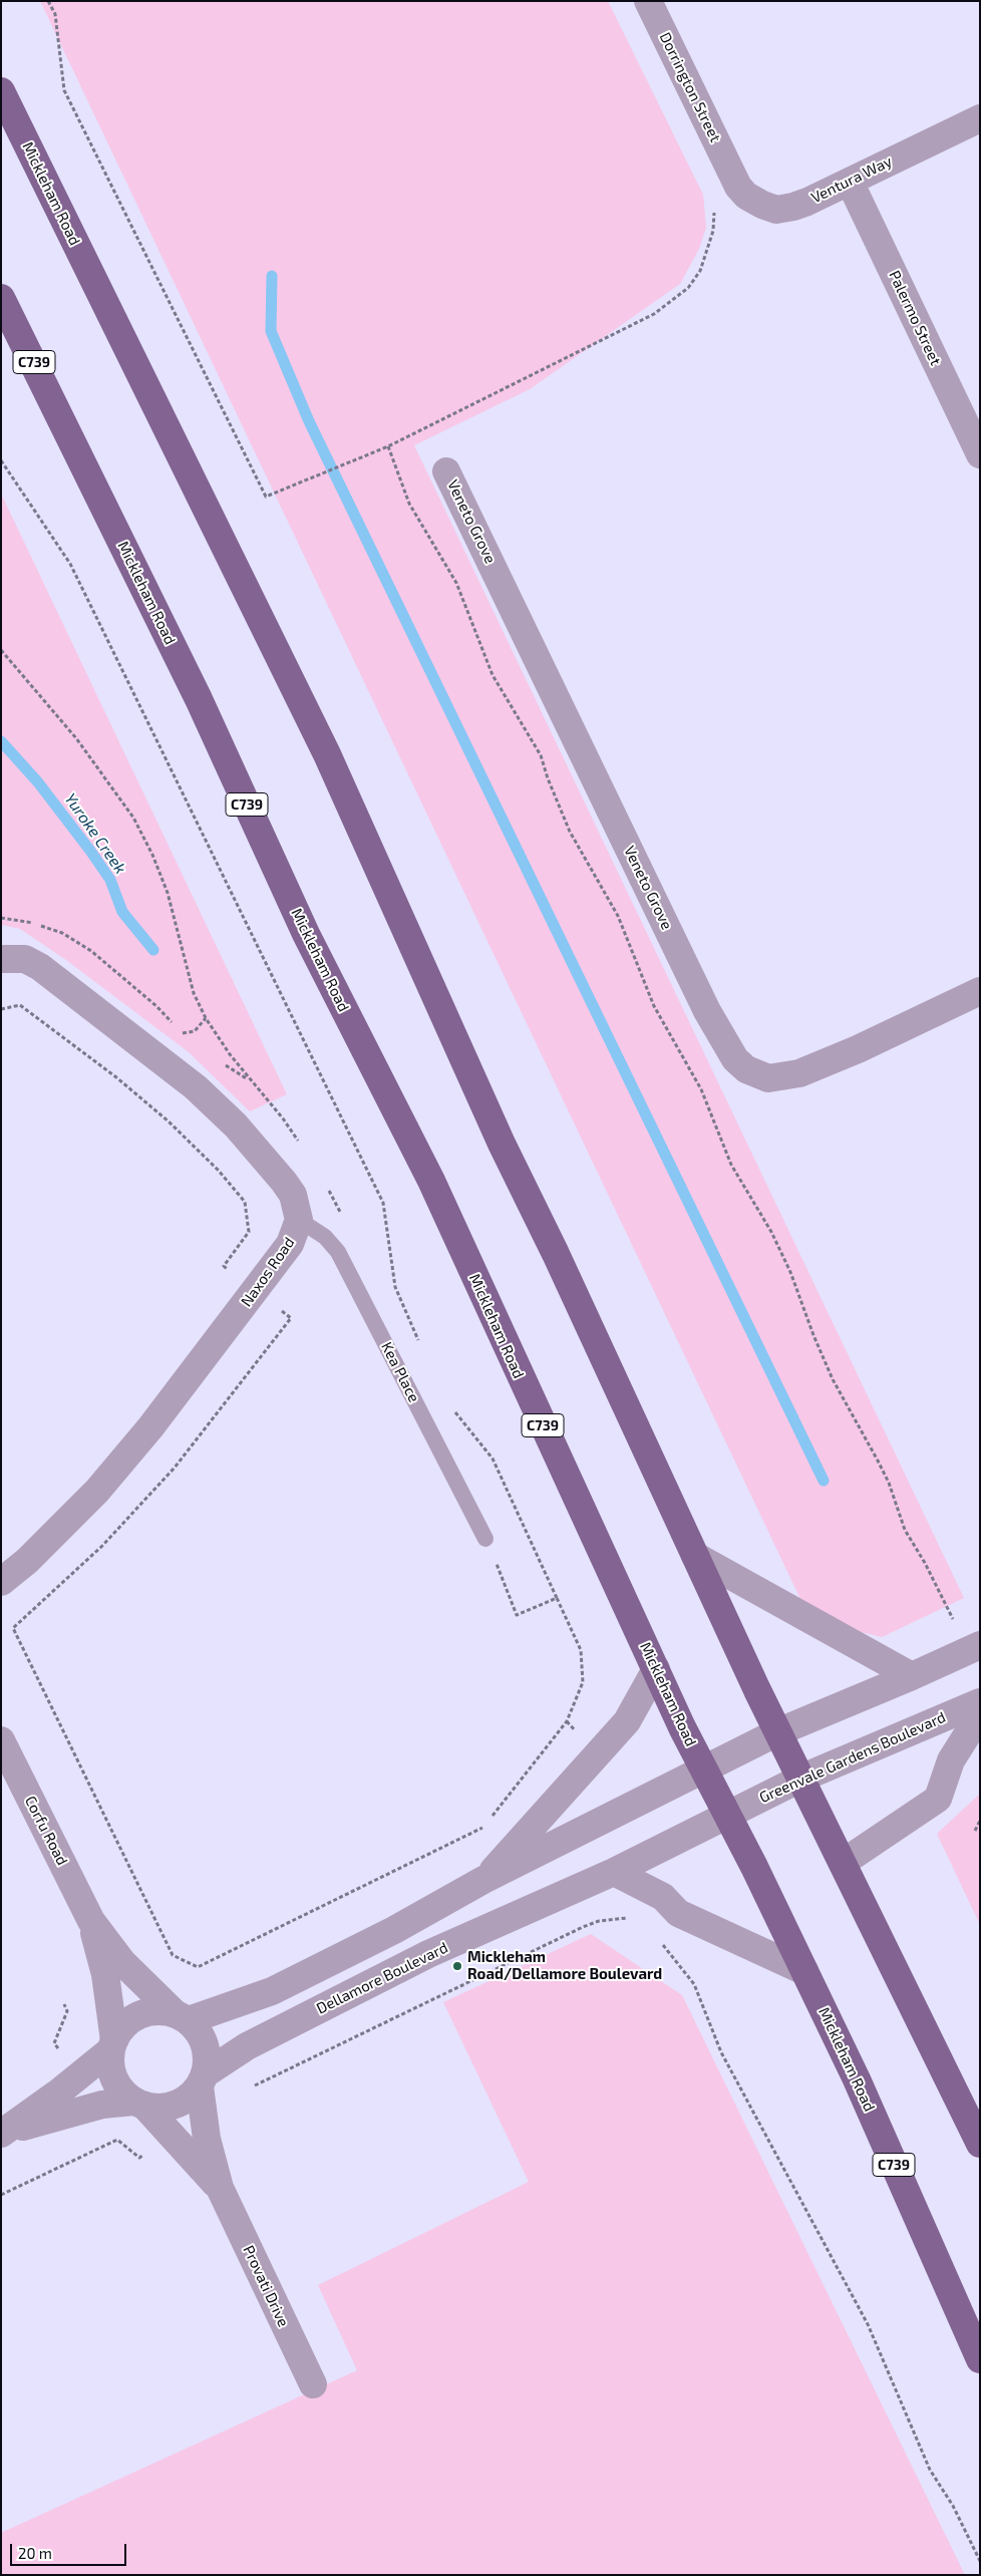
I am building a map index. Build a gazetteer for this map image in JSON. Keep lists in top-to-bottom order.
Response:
{
  "streets": {
    "main road": ["Mickleham Road", "C739"],
    "street": [
      "Dorrington Street",
      "Ventura Way",
      "Palermo Street",
      "Veneto Grove",
      "Naxos Road",
      "Greenvale Gardens Boulevard",
      "Corfu Road",
      "Dellamore Boulevard",
      "Provati Drive"
    ],
    "lane": ["Kea Place"]
  },
  "crossings": [
    ["Dorrington Street", "Ventura Way"],
    ["Ventura Way", "Palermo Street"],
    ["Mickleham Road", "Greenvale Gardens Boulevard"],
    ["Mickleham Road", "Dellamore Boulevard"],
    ["Naxos Road", "Kea Place"],
    ["Greenvale Gardens Boulevard", "Dellamore Boulevard"],
    ["Corfu Road", "Dellamore Boulevard"],
    ["Corfu Road", "Provati Drive"],
    ["Dellamore Boulevard", "Provati Drive"]
  ],
  "water": ["Yuroke Creek"],
  "places": ["Mickleham Road/Dellamore Boulevard"],
  "scale_bar": "20 m"
}
